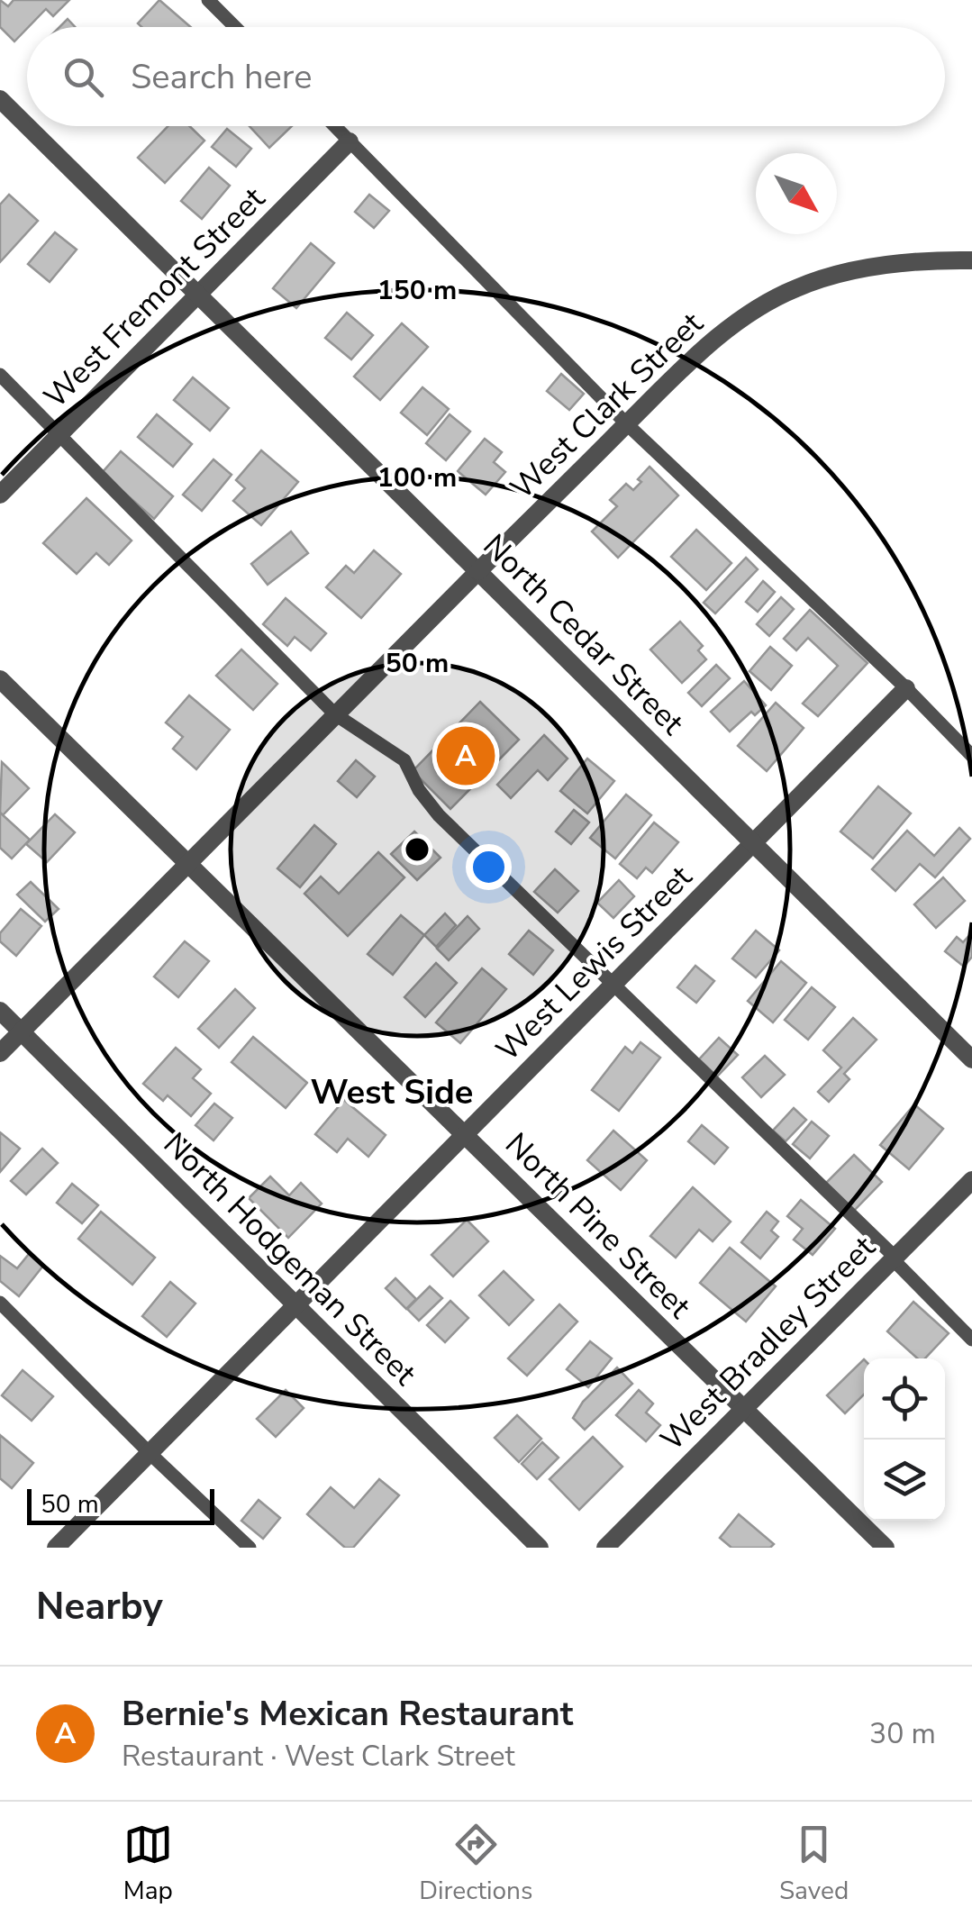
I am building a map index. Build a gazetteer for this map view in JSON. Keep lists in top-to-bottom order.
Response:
{
  "streets": {
    "street": [
      "West Fremont Street",
      "West Clark Street",
      "North Cedar Street",
      "West Lewis Street",
      "North Pine Street",
      "North Hodgeman Street",
      "West Bradley Street"
    ]
  },
  "crossings": [
    ["West Fremont Street", "North Cedar Street"],
    ["West Clark Street", "North Cedar Street"],
    ["West Clark Street", "North Pine Street"],
    ["West Clark Street", "North Hodgeman Street"],
    ["North Cedar Street", "West Lewis Street"],
    ["West Lewis Street", "North Pine Street"],
    ["West Lewis Street", "North Hodgeman Street"],
    ["North Pine Street", "West Bradley Street"]
  ],
  "districts": ["West Side"],
  "scale_bar": "50 m",
  "north": "bottom right",
  "page": {
    "search": "Search here",
    "pins": "A",
    "scale": "50 m",
    "heading": "Nearby",
    "list": [
      {
        "mark": "A",
        "name": "Bernie's Mexican Restaurant",
        "note": "Restaurant · West Clark Street",
        "value": "30 m"
      }
    ],
    "nav": ["Map", "Directions", "Saved"]
  },
  "rings": ["150 m", "100 m", "50 m"]
}
